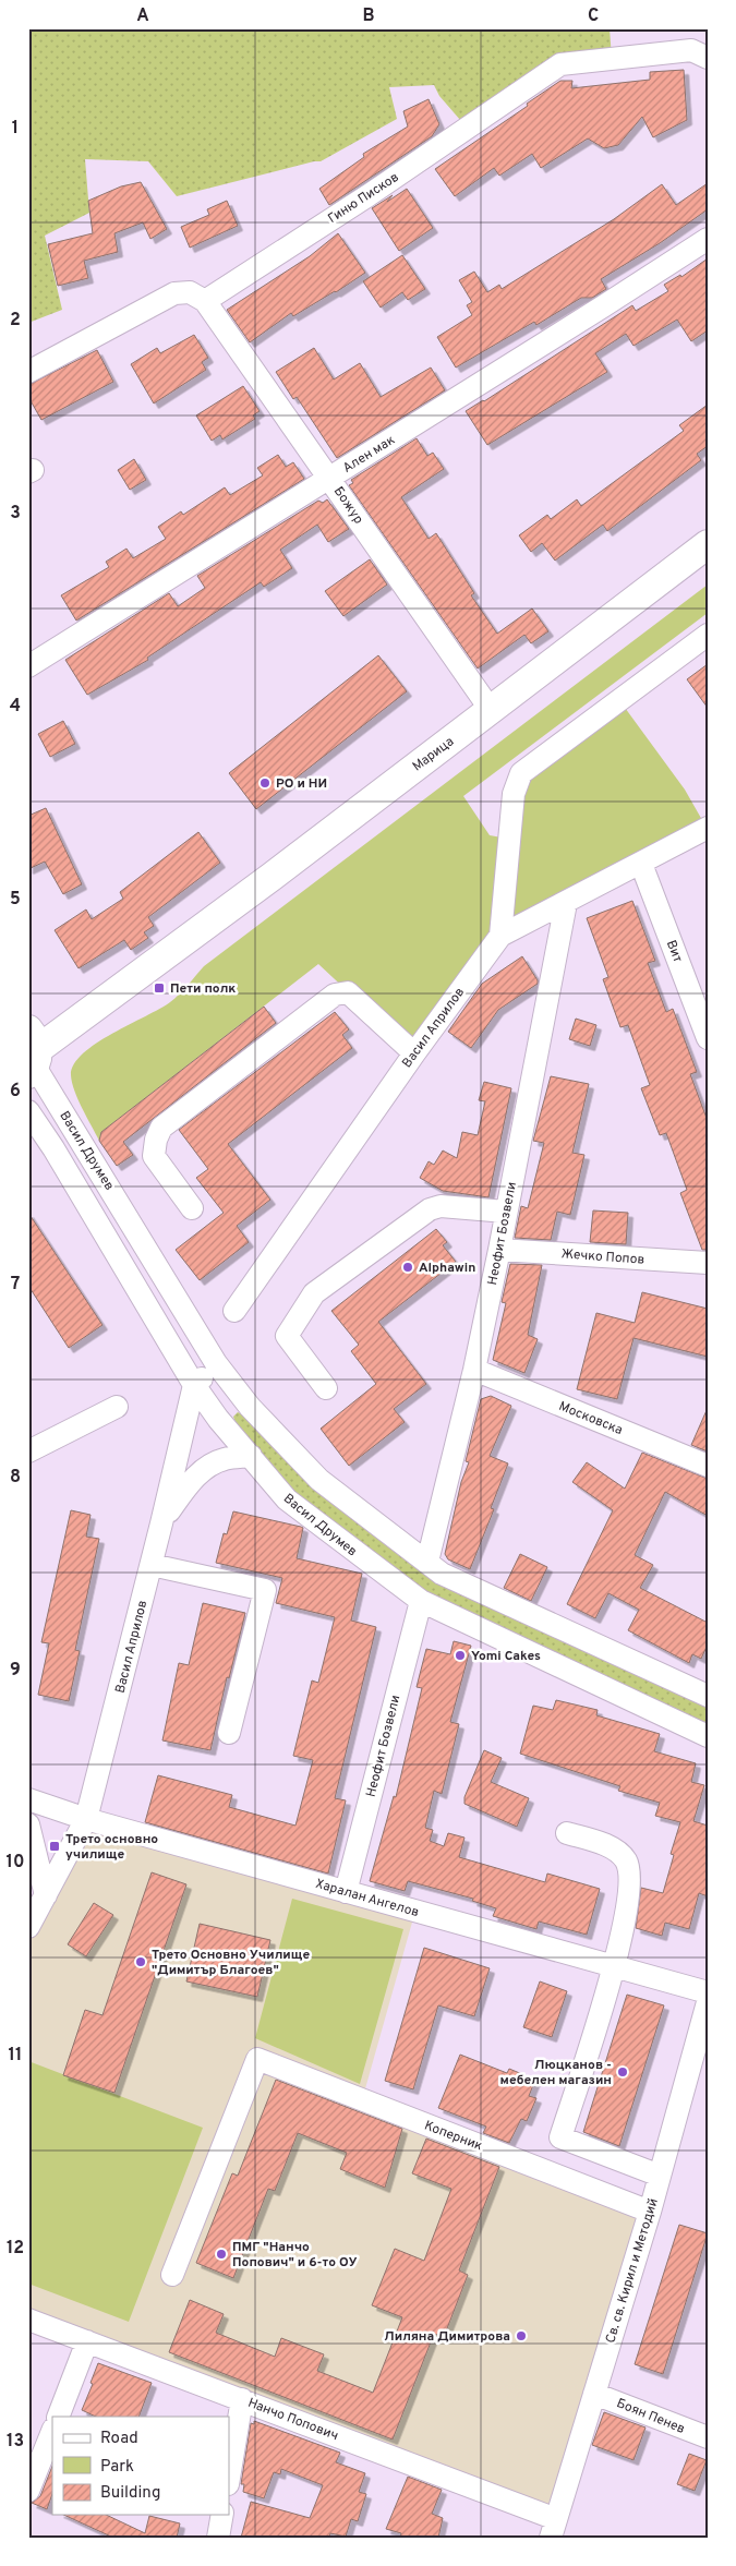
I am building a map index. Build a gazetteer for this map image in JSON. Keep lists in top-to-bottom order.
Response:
{
  "streets": {
    "main road": ["Марица"],
    "street": [
      "Гиню Писков",
      "Ален мак",
      "Божур",
      "Вит",
      "Васил Априлов",
      "Васил Друмев",
      "Неофит Бозвели",
      "Жечко Попов",
      "Московска",
      "Харалан Ангелов",
      "Коперник",
      "Св. св. Кирил и Методий",
      "Боян Пенев",
      "Нанчо Попович"
    ]
  },
  "crossings": [
    ["Гиню Писков", "Божур"],
    ["Ален мак", "Божур"],
    ["Божур", "Марица"],
    ["Марица", "Васил Друмев"],
    ["Вит", "Васил Априлов"],
    ["Васил Априлов", "Васил Друмев"],
    ["Васил Априлов", "Неофит Бозвели"],
    ["Васил Априлов", "Харалан Ангелов"],
    ["Васил Друмев", "Неофит Бозвели"],
    ["Неофит Бозвели", "Жечко Попов"],
    ["Неофит Бозвели", "Московска"],
    ["Неофит Бозвели", "Харалан Ангелов"],
    ["Коперник", "Св. св. Кирил и Методий"],
    ["Св. св. Кирил и Методий", "Боян Пенев"],
    ["Св. св. Кирил и Методий", "Нанчо Попович"]
  ],
  "places": {
    "other": [
      "РО и НИ",
      "Alphawin",
      "Yomi Cakes",
      "Трето Основно Училище \"Димитър Благоев\"",
      "Люцканов - мебелен магазин",
      "ПМГ \"Нанчо Попович\" и 6-то ОУ",
      "Лиляна Димитрова"
    ],
    "transit": ["Пети полк", "Трето основно училище"]
  },
  "legend": ["Road", "Park", "Building"],
  "grid": {
    "columns": ["A", "B", "C"],
    "rows": [
      "1",
      "2",
      "3",
      "4",
      "5",
      "6",
      "7",
      "8",
      "9",
      "10",
      "11",
      "12",
      "13"
    ]
  }
}
